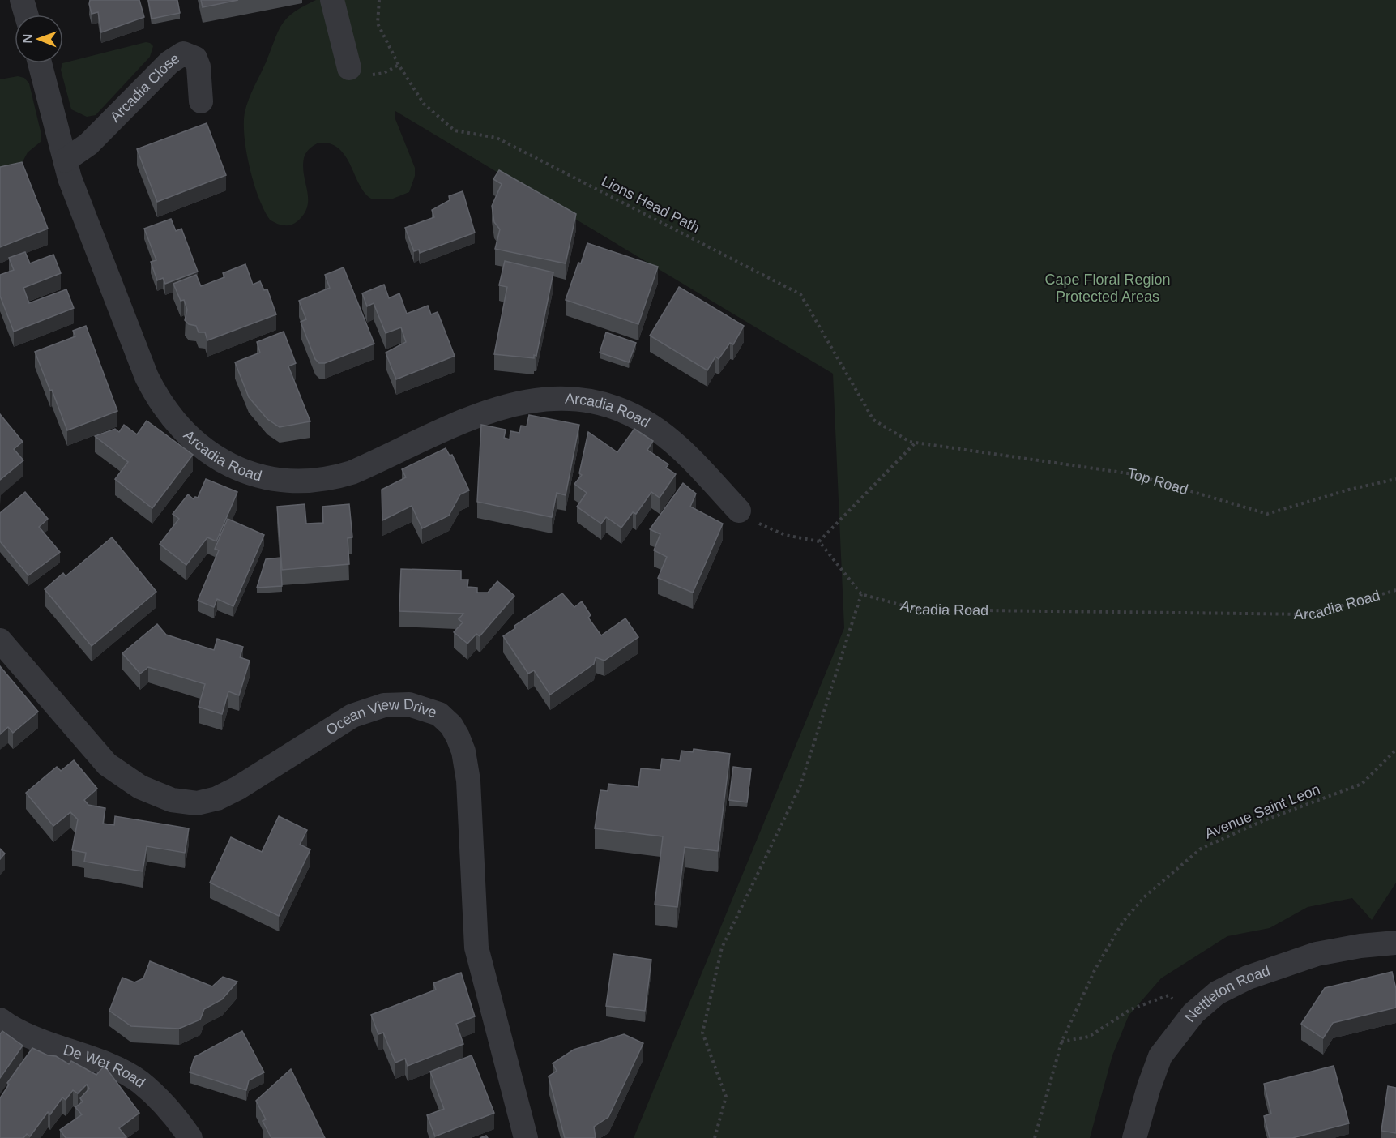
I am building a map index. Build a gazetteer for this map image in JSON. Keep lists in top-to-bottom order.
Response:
{
  "streets": {
    "street": [
      "Arcadia Close",
      "Arcadia Road",
      "Ocean View Drive",
      "Nettleton Road",
      "De Wet Road"
    ],
    "path": ["Lions Head Path", "Top Road", "Avenue Saint Leon"]
  },
  "crossings": [
    ["Arcadia Close", "Arcadia Road"],
    ["Lions Head Path", "Top Road"]
  ],
  "parks": ["Cape Floral Region Protected Areas"],
  "north": "left"
}
